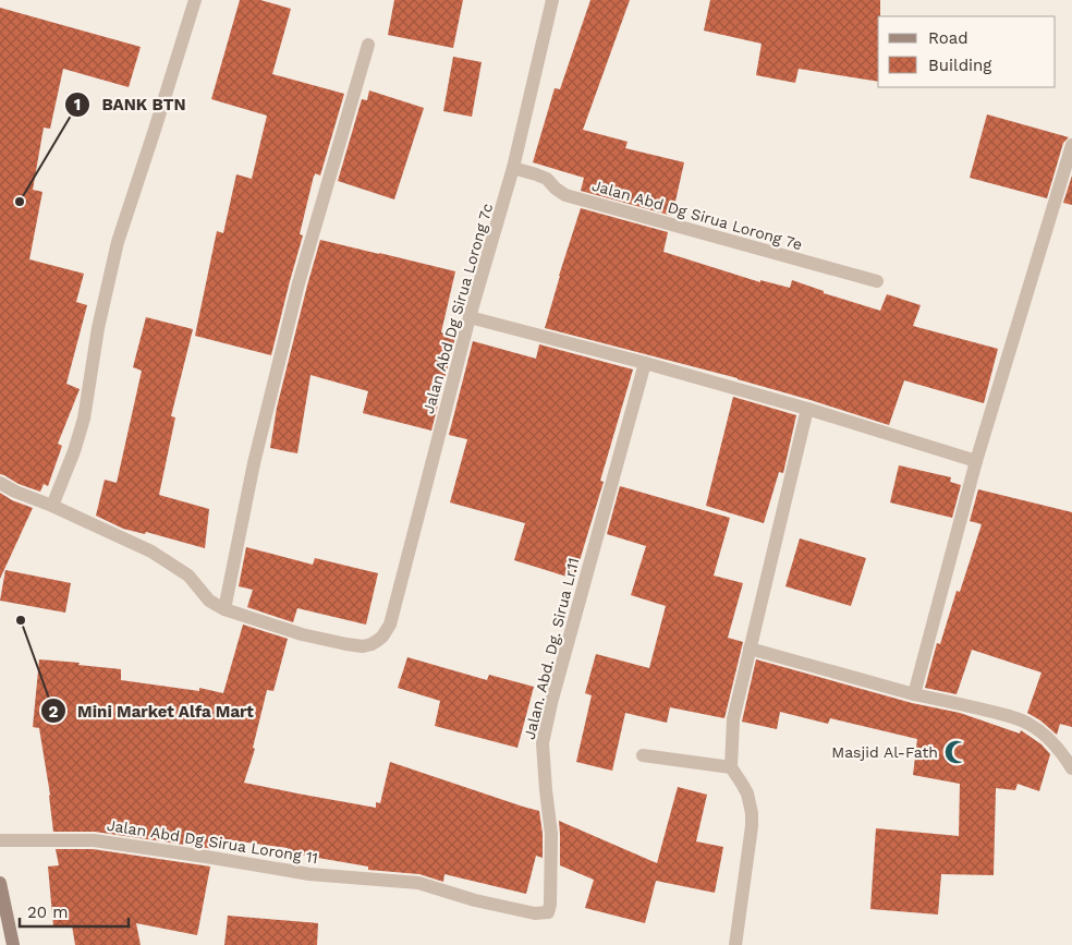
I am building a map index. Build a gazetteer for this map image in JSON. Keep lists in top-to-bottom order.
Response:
{
  "streets": {
    "street": [
      "Jalan Abd Dg Sirua Lorong 7e",
      "Jalan Abd Dg Sirua Lorong 7c",
      "Jalan. Abd. Dg. Sirua Lr.11",
      "Jalan Abd Dg Sirua Lorong 11"
    ]
  },
  "crossings": [
    ["Jalan Abd Dg Sirua Lorong 7e", "Jalan Abd Dg Sirua Lorong 7c"],
    ["Jalan. Abd. Dg. Sirua Lr.11", "Jalan Abd Dg Sirua Lorong 11"]
  ],
  "places": {
    "other": ["BANK BTN", "Mini Market Alfa Mart"],
    "mosque": ["Masjid Al-Fath"]
  },
  "legend": ["Road", "Building"],
  "scale_bar": "20 m"
}
